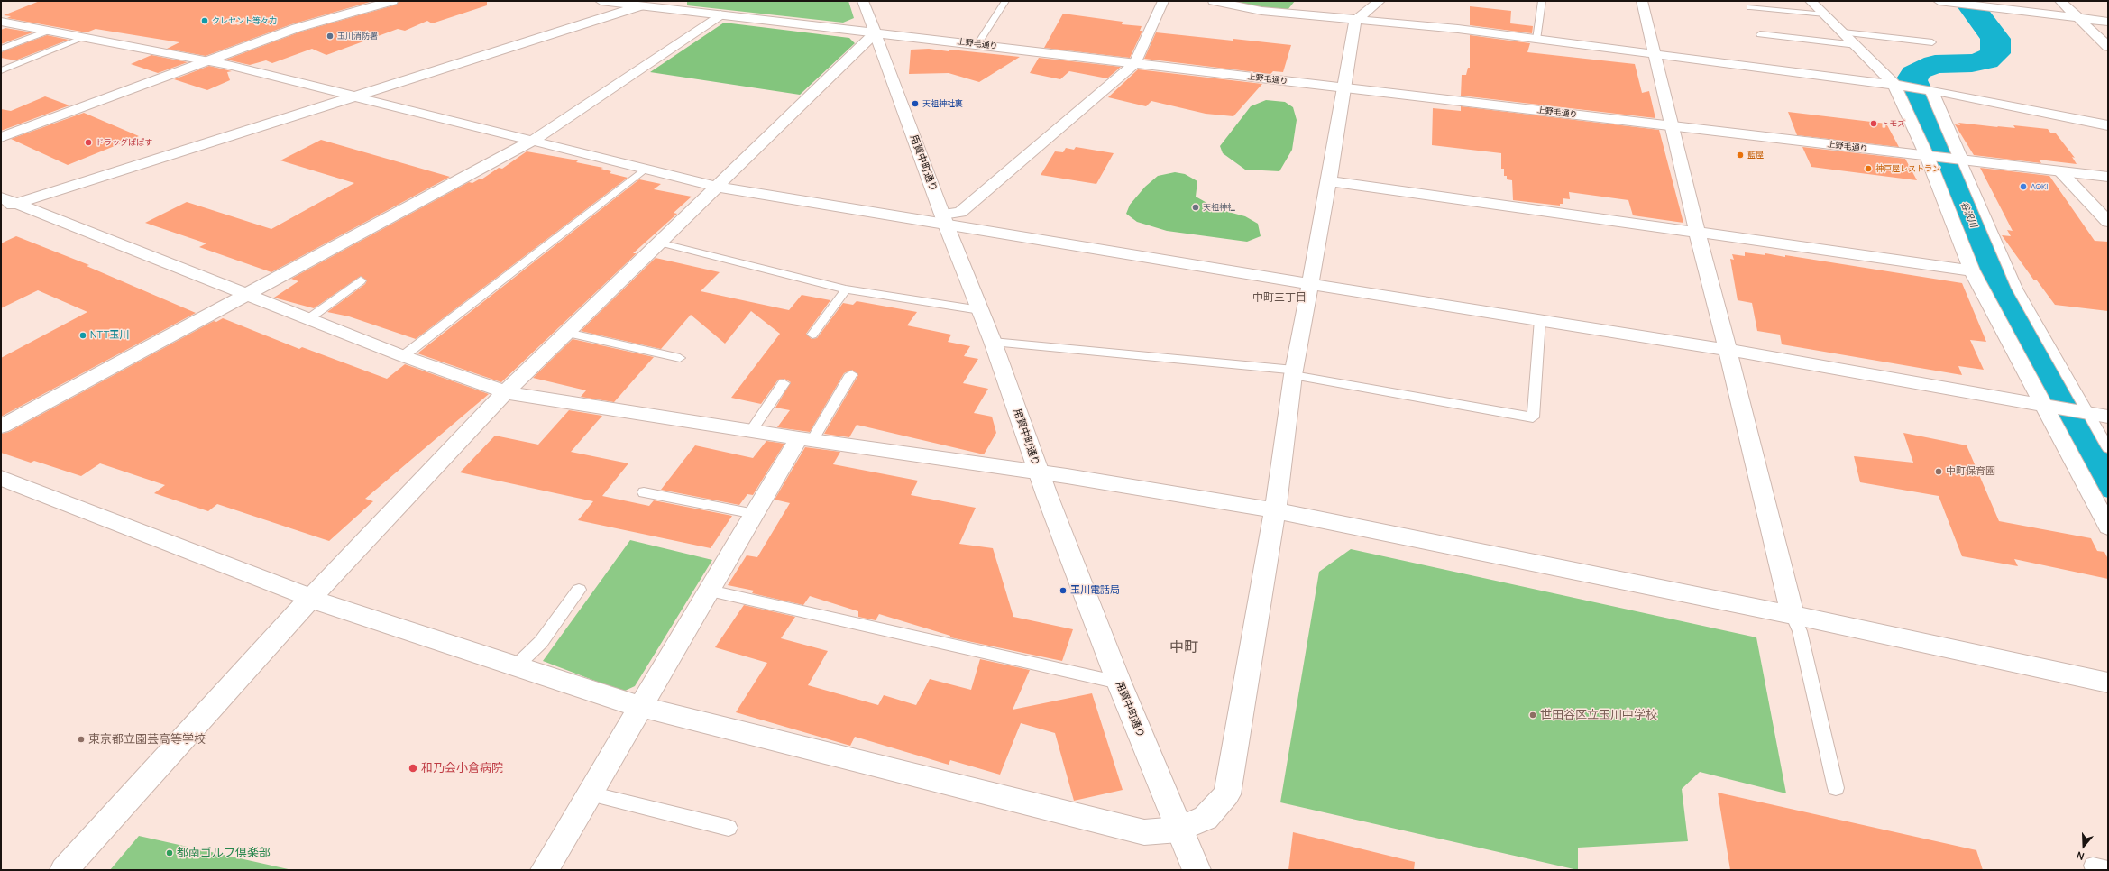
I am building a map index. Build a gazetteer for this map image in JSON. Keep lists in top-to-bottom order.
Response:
{
  "streets": {
    "street": ["上野毛通り", "用賀中町通り"]
  },
  "crossings": [
    ["上野毛通り", "用賀中町通り"]
  ],
  "districts": ["中町三丁目", "中町"],
  "water": ["谷沢川"],
  "places": [
    "クレセント等々力",
    "玉川消防署",
    "天祖神社裏",
    "トモズ",
    "ドラッグぱぱす",
    "藍屋",
    "神戸屋レストラン",
    "AOKI",
    "天祖神社",
    "NTT玉川",
    "中町保育園",
    "玉川電話局",
    "世田谷区立玉川中学校",
    "東京都立園芸高等学校",
    "和乃会小倉病院",
    "都南ゴルフ倶楽部"
  ],
  "north": "bottom"
}
